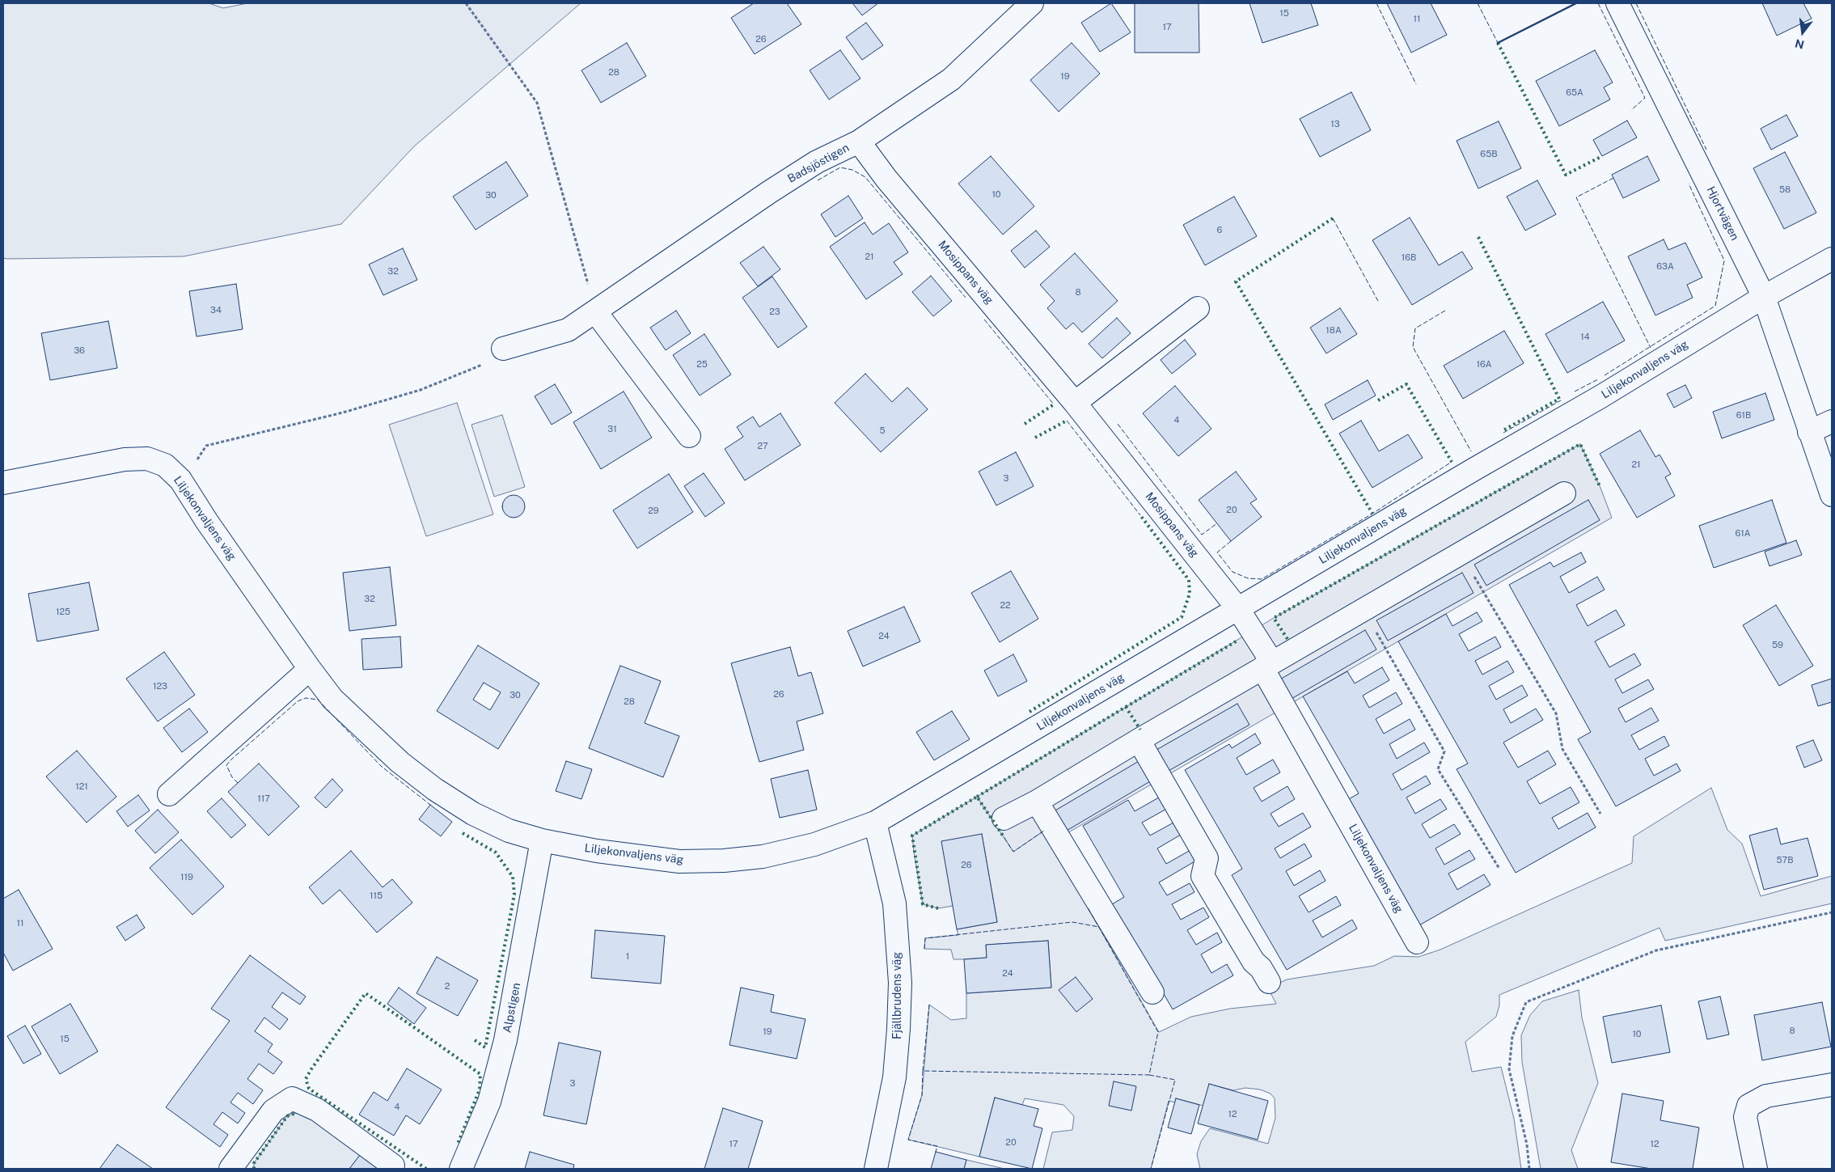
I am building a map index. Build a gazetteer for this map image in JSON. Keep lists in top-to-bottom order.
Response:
{
  "streets": {
    "street": [
      "Badsjöstigen",
      "Hjortvägen",
      "Mosippans väg",
      "Liljekonvaljens väg",
      "Fjällbrudens väg",
      "Alpstigen"
    ]
  },
  "crossings": [
    ["Badsjöstigen", "Mosippans väg"],
    ["Hjortvägen", "Liljekonvaljens väg"],
    ["Mosippans väg", "Liljekonvaljens väg"],
    ["Liljekonvaljens väg", "Fjällbrudens väg"],
    ["Liljekonvaljens väg", "Alpstigen"]
  ],
  "house_numbers": [
    "15",
    "11",
    "17",
    "26",
    "28",
    "19",
    "65A",
    "13",
    "65B",
    "58",
    "10",
    "30",
    "6",
    "21",
    "16B",
    "63A",
    "32",
    "8",
    "34",
    "23",
    "18A",
    "14",
    "36",
    "25",
    "16A",
    "61B",
    "4",
    "31",
    "5",
    "27",
    "21",
    "3",
    "20",
    "29",
    "61A",
    "32",
    "22",
    "125",
    "24",
    "59",
    "123",
    "26",
    "30",
    "28",
    "121",
    "117",
    "57B",
    "26",
    "119",
    "115",
    "11",
    "1",
    "24",
    "2",
    "8",
    "19",
    "10",
    "15",
    "3",
    "4",
    "12",
    "20",
    "17",
    "12"
  ],
  "north": "bottom"
}
